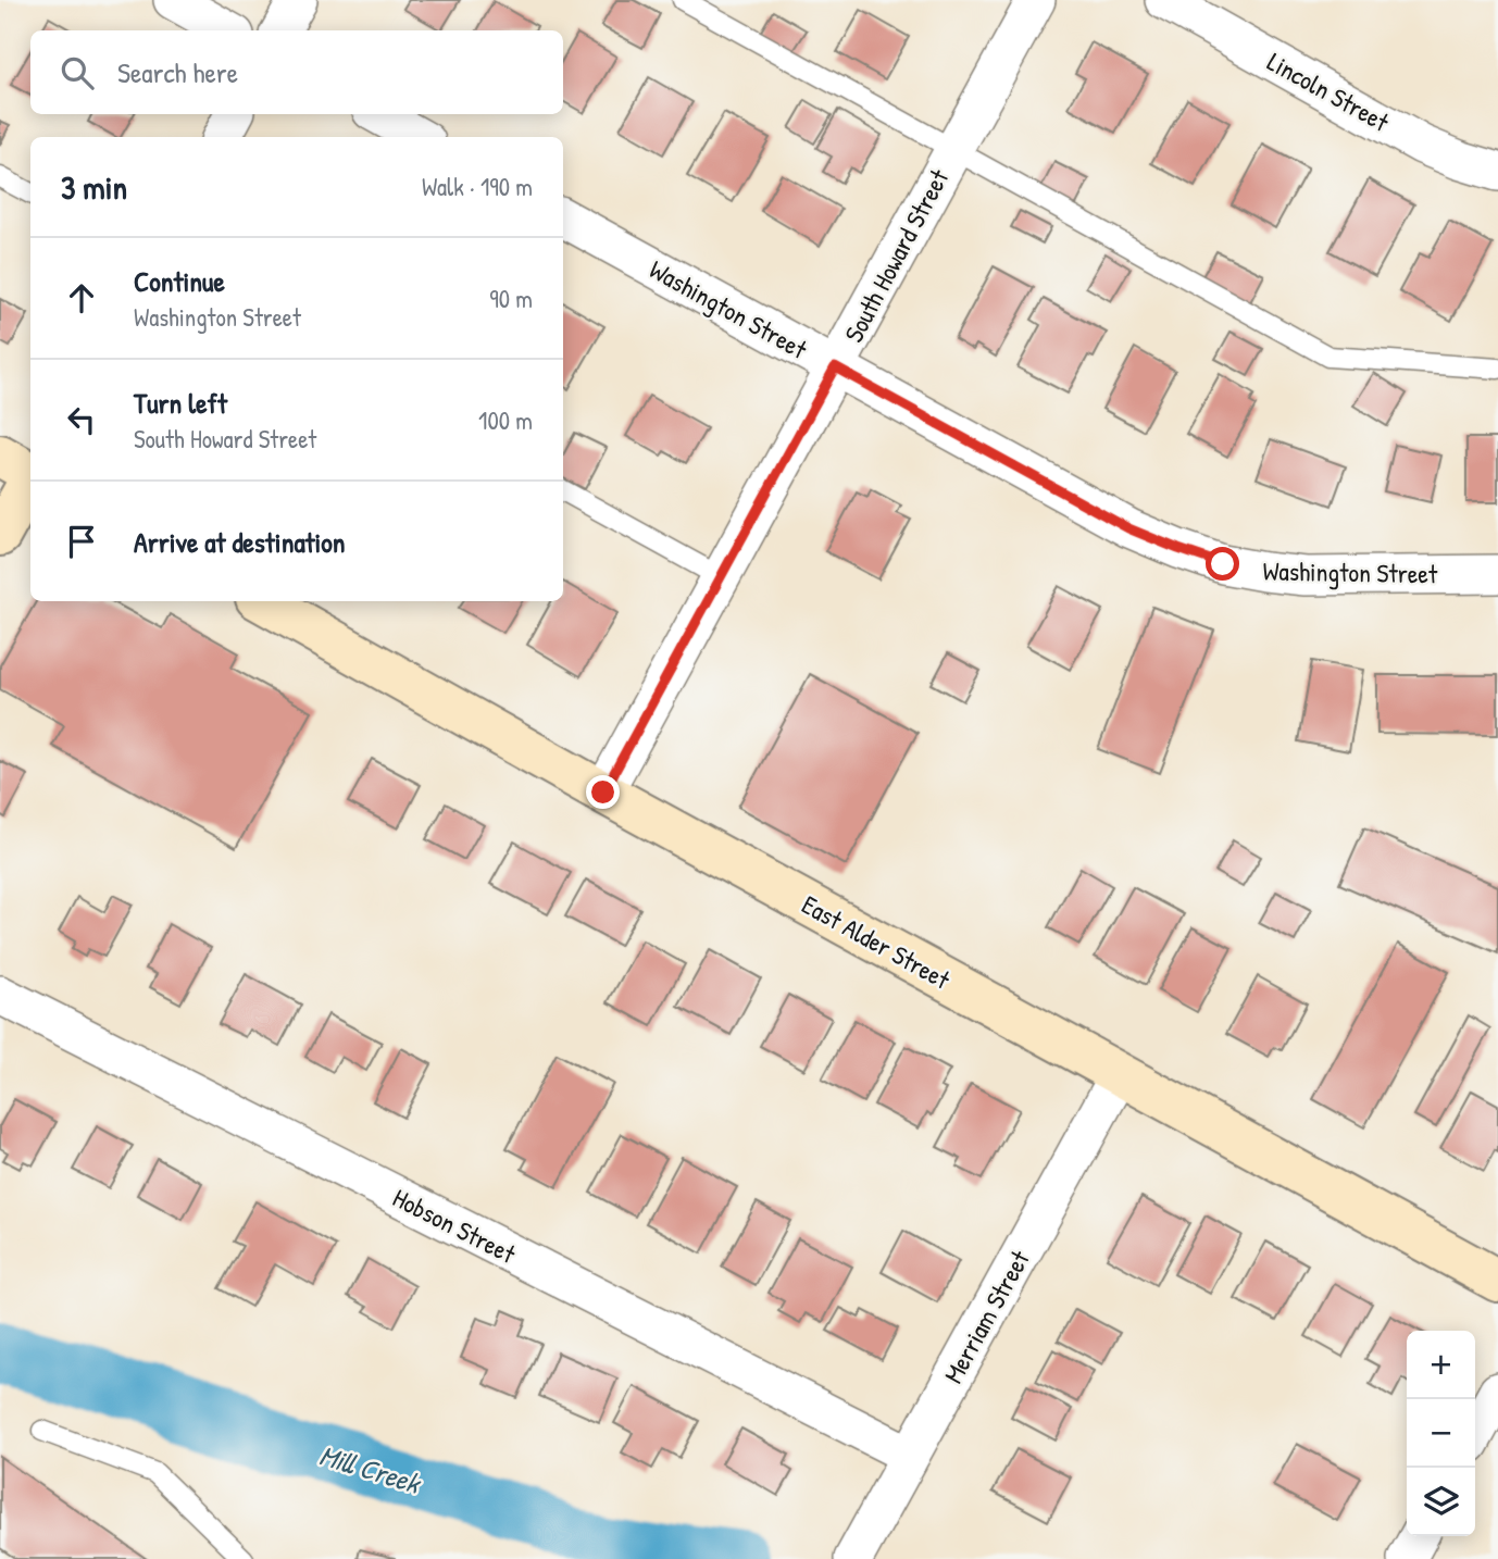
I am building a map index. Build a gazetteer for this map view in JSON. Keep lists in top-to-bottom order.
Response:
{
  "streets": {
    "main road": ["East Alder Street"],
    "street": [
      "Lincoln Street",
      "South Howard Street",
      "Washington Street",
      "Hobson Street",
      "Merriam Street"
    ]
  },
  "crossings": [
    ["South Howard Street", "Washington Street"],
    ["South Howard Street", "East Alder Street"],
    ["East Alder Street", "Merriam Street"],
    ["Hobson Street", "Merriam Street"]
  ],
  "water": ["Mill Creek"],
  "page": {
    "search": "Search here",
    "heading": ["3 min", "Walk · 190 m"],
    "list": [
      ["Continue", "Washington Street", "90 m"],
      ["Turn left", "South Howard Street", "100 m"],
      "Arrive at destination"
    ],
    "map_buttons": ["+", "−"]
  }
}
